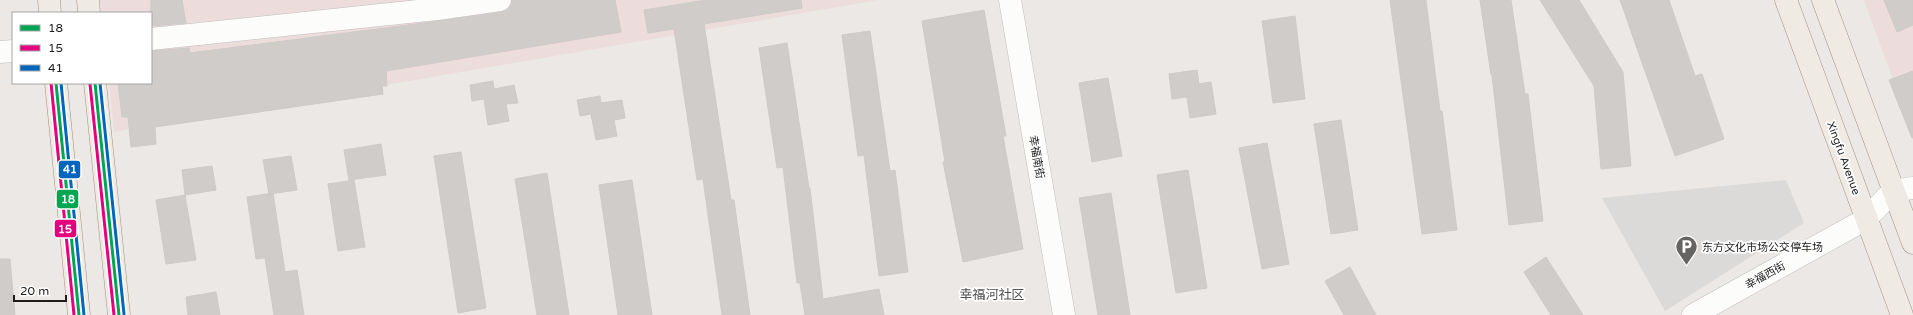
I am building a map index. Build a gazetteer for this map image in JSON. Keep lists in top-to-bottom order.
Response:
{
  "streets": {
    "main road": ["Xingfu Avenue"],
    "street": ["幸福南街", "幸福西街"]
  },
  "crossings": [
    ["Xingfu Avenue", "幸福西街"]
  ],
  "districts": ["幸福河社区"],
  "places": {
    "parking": ["东方文化市场公交停车场"]
  },
  "lines": ["transit line 18", "transit line 15", "transit line 41"],
  "legend": ["18", "15", "41"],
  "scale_bar": "20 m"
}
